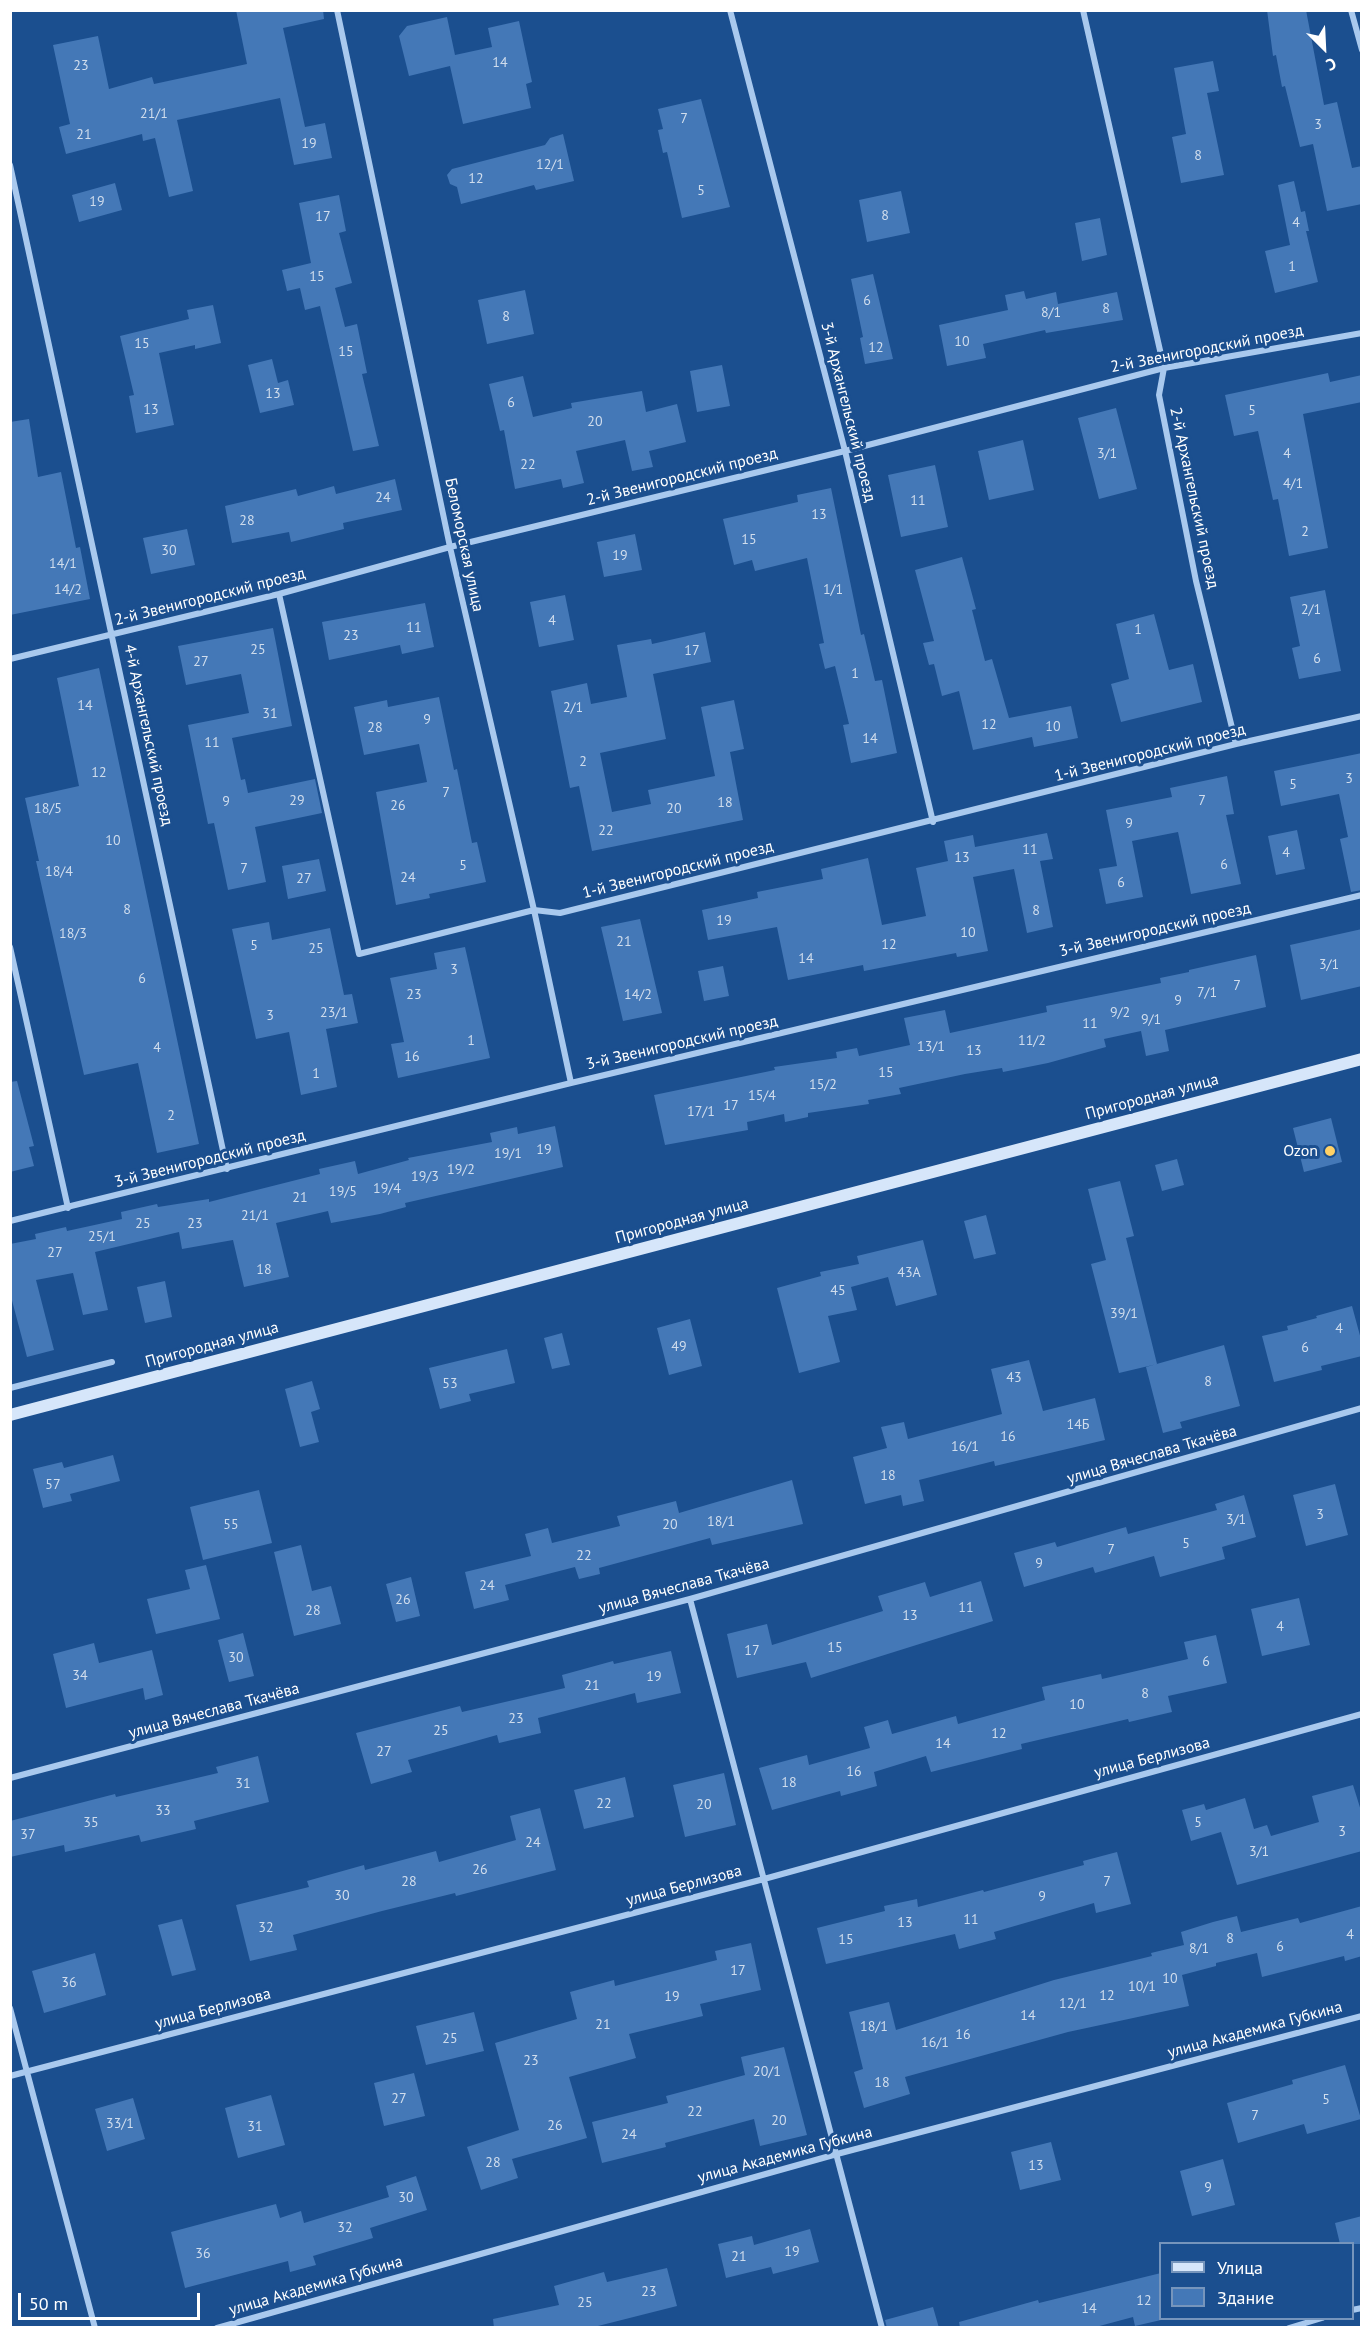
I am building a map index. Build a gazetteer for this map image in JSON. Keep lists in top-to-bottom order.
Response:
{
  "streets": {
    "street": [
      "2-й Звенигородский проезд",
      "3-й Архангельский проезд",
      "2-й Архангельский проезд",
      "Беломорская улица",
      "4-й Архангельский проезд",
      "1-й Звенигородский проезд",
      "3-й Звенигородский проезд",
      "Пригородная улица",
      "улица Вячеслава Ткачёва",
      "улица Берлизова",
      "улица Академика Губкина"
    ]
  },
  "crossings": [
    ["2-й Звенигородский проезд", "3-й Архангельский проезд"],
    ["2-й Звенигородский проезд", "2-й Архангельский проезд"],
    ["2-й Звенигородский проезд", "Беломорская улица"],
    ["2-й Звенигородский проезд", "4-й Архангельский проезд"],
    ["2-й Звенигородский проезд", "1-й Звенигородский проезд"],
    ["3-й Архангельский проезд", "1-й Звенигородский проезд"],
    ["2-й Архангельский проезд", "1-й Звенигородский проезд"],
    ["Беломорская улица", "1-й Звенигородский проезд"],
    ["Беломорская улица", "3-й Звенигородский проезд"],
    ["4-й Архангельский проезд", "3-й Звенигородский проезд"]
  ],
  "places": ["Ozon"],
  "house_numbers": [
    "14",
    "23",
    "21/1",
    "7",
    "3",
    "21",
    "19",
    "8",
    "12/1",
    "12",
    "5",
    "19",
    "8",
    "17",
    "4",
    "1",
    "15",
    "6",
    "8",
    "8/1",
    "8",
    "10",
    "15",
    "12",
    "15",
    "13",
    "6",
    "13",
    "5",
    "20",
    "3/1",
    "4",
    "22",
    "4/1",
    "24",
    "11",
    "13",
    "28",
    "2",
    "15",
    "30",
    "19",
    "14/1",
    "14/2",
    "1/1",
    "2/1",
    "4",
    "11",
    "1",
    "23",
    "25",
    "17",
    "6",
    "27",
    "1",
    "14",
    "2/1",
    "31",
    "9",
    "12",
    "10",
    "28",
    "14",
    "11",
    "2",
    "12",
    "3",
    "5",
    "7",
    "29",
    "7",
    "9",
    "18",
    "26",
    "18/5",
    "20",
    "9",
    "22",
    "10",
    "11",
    "4",
    "13",
    "6",
    "5",
    "7",
    "18/4",
    "24",
    "27",
    "6",
    "8",
    "8",
    "19",
    "10",
    "18/3",
    "21",
    "12",
    "5",
    "25",
    "14",
    "3/1",
    "3",
    "6",
    "7",
    "7/1",
    "23",
    "14/2",
    "9",
    "23/1",
    "9/2",
    "3",
    "9/1",
    "11",
    "1",
    "11/2",
    "13/1",
    "4",
    "13",
    "16",
    "15",
    "1",
    "15/2",
    "15/4",
    "17",
    "17/1",
    "2",
    "19",
    "19/1",
    "19/2",
    "19/3",
    "19/4",
    "19/5",
    "21",
    "21/1",
    "25",
    "23",
    "25/1",
    "27",
    "18",
    "43А",
    "45",
    "39/1",
    "4",
    "49",
    "6",
    "43",
    "8",
    "53",
    "14Б",
    "16",
    "16/1",
    "18",
    "57",
    "3",
    "3/1",
    "18/1",
    "55",
    "20",
    "5",
    "7",
    "22",
    "9",
    "24",
    "26",
    "11",
    "28",
    "13",
    "4",
    "15",
    "17",
    "30",
    "6",
    "34",
    "19",
    "21",
    "8",
    "10",
    "23",
    "25",
    "12",
    "14",
    "27",
    "16",
    "18",
    "31",
    "22",
    "20",
    "33",
    "35",
    "5",
    "3",
    "37",
    "24",
    "3/1",
    "26",
    "28",
    "7",
    "30",
    "9",
    "11",
    "13",
    "32",
    "4",
    "8",
    "15",
    "6",
    "8/1",
    "17",
    "10",
    "36",
    "10/1",
    "12",
    "19",
    "12/1",
    "14",
    "21",
    "18/1",
    "16",
    "25",
    "16/1",
    "23",
    "20/1",
    "18",
    "27",
    "5",
    "22",
    "7",
    "20",
    "33/1",
    "26",
    "31",
    "24",
    "28",
    "13",
    "9",
    "30",
    "32",
    "19",
    "36",
    "21",
    "23",
    "12",
    "25",
    "14"
  ],
  "legend": ["Улица", "Здание"],
  "scale_bar": "50 m",
  "north": "bottom right"
}
